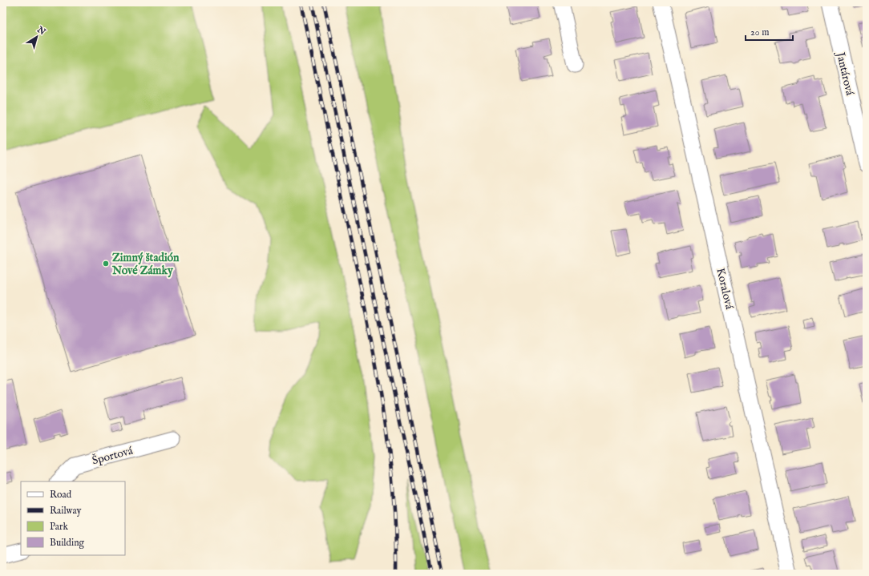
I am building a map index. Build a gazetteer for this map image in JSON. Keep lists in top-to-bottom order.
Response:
{
  "streets": {
    "street": ["Jantárová", "Koralová", "Športová"]
  },
  "places": ["Zimný štadión Nové Zámky"],
  "legend": [
    "Road",
    "Railway",
    "Park",
    "Building"
  ],
  "scale_bar": "20 m",
  "north": "top right"
}
